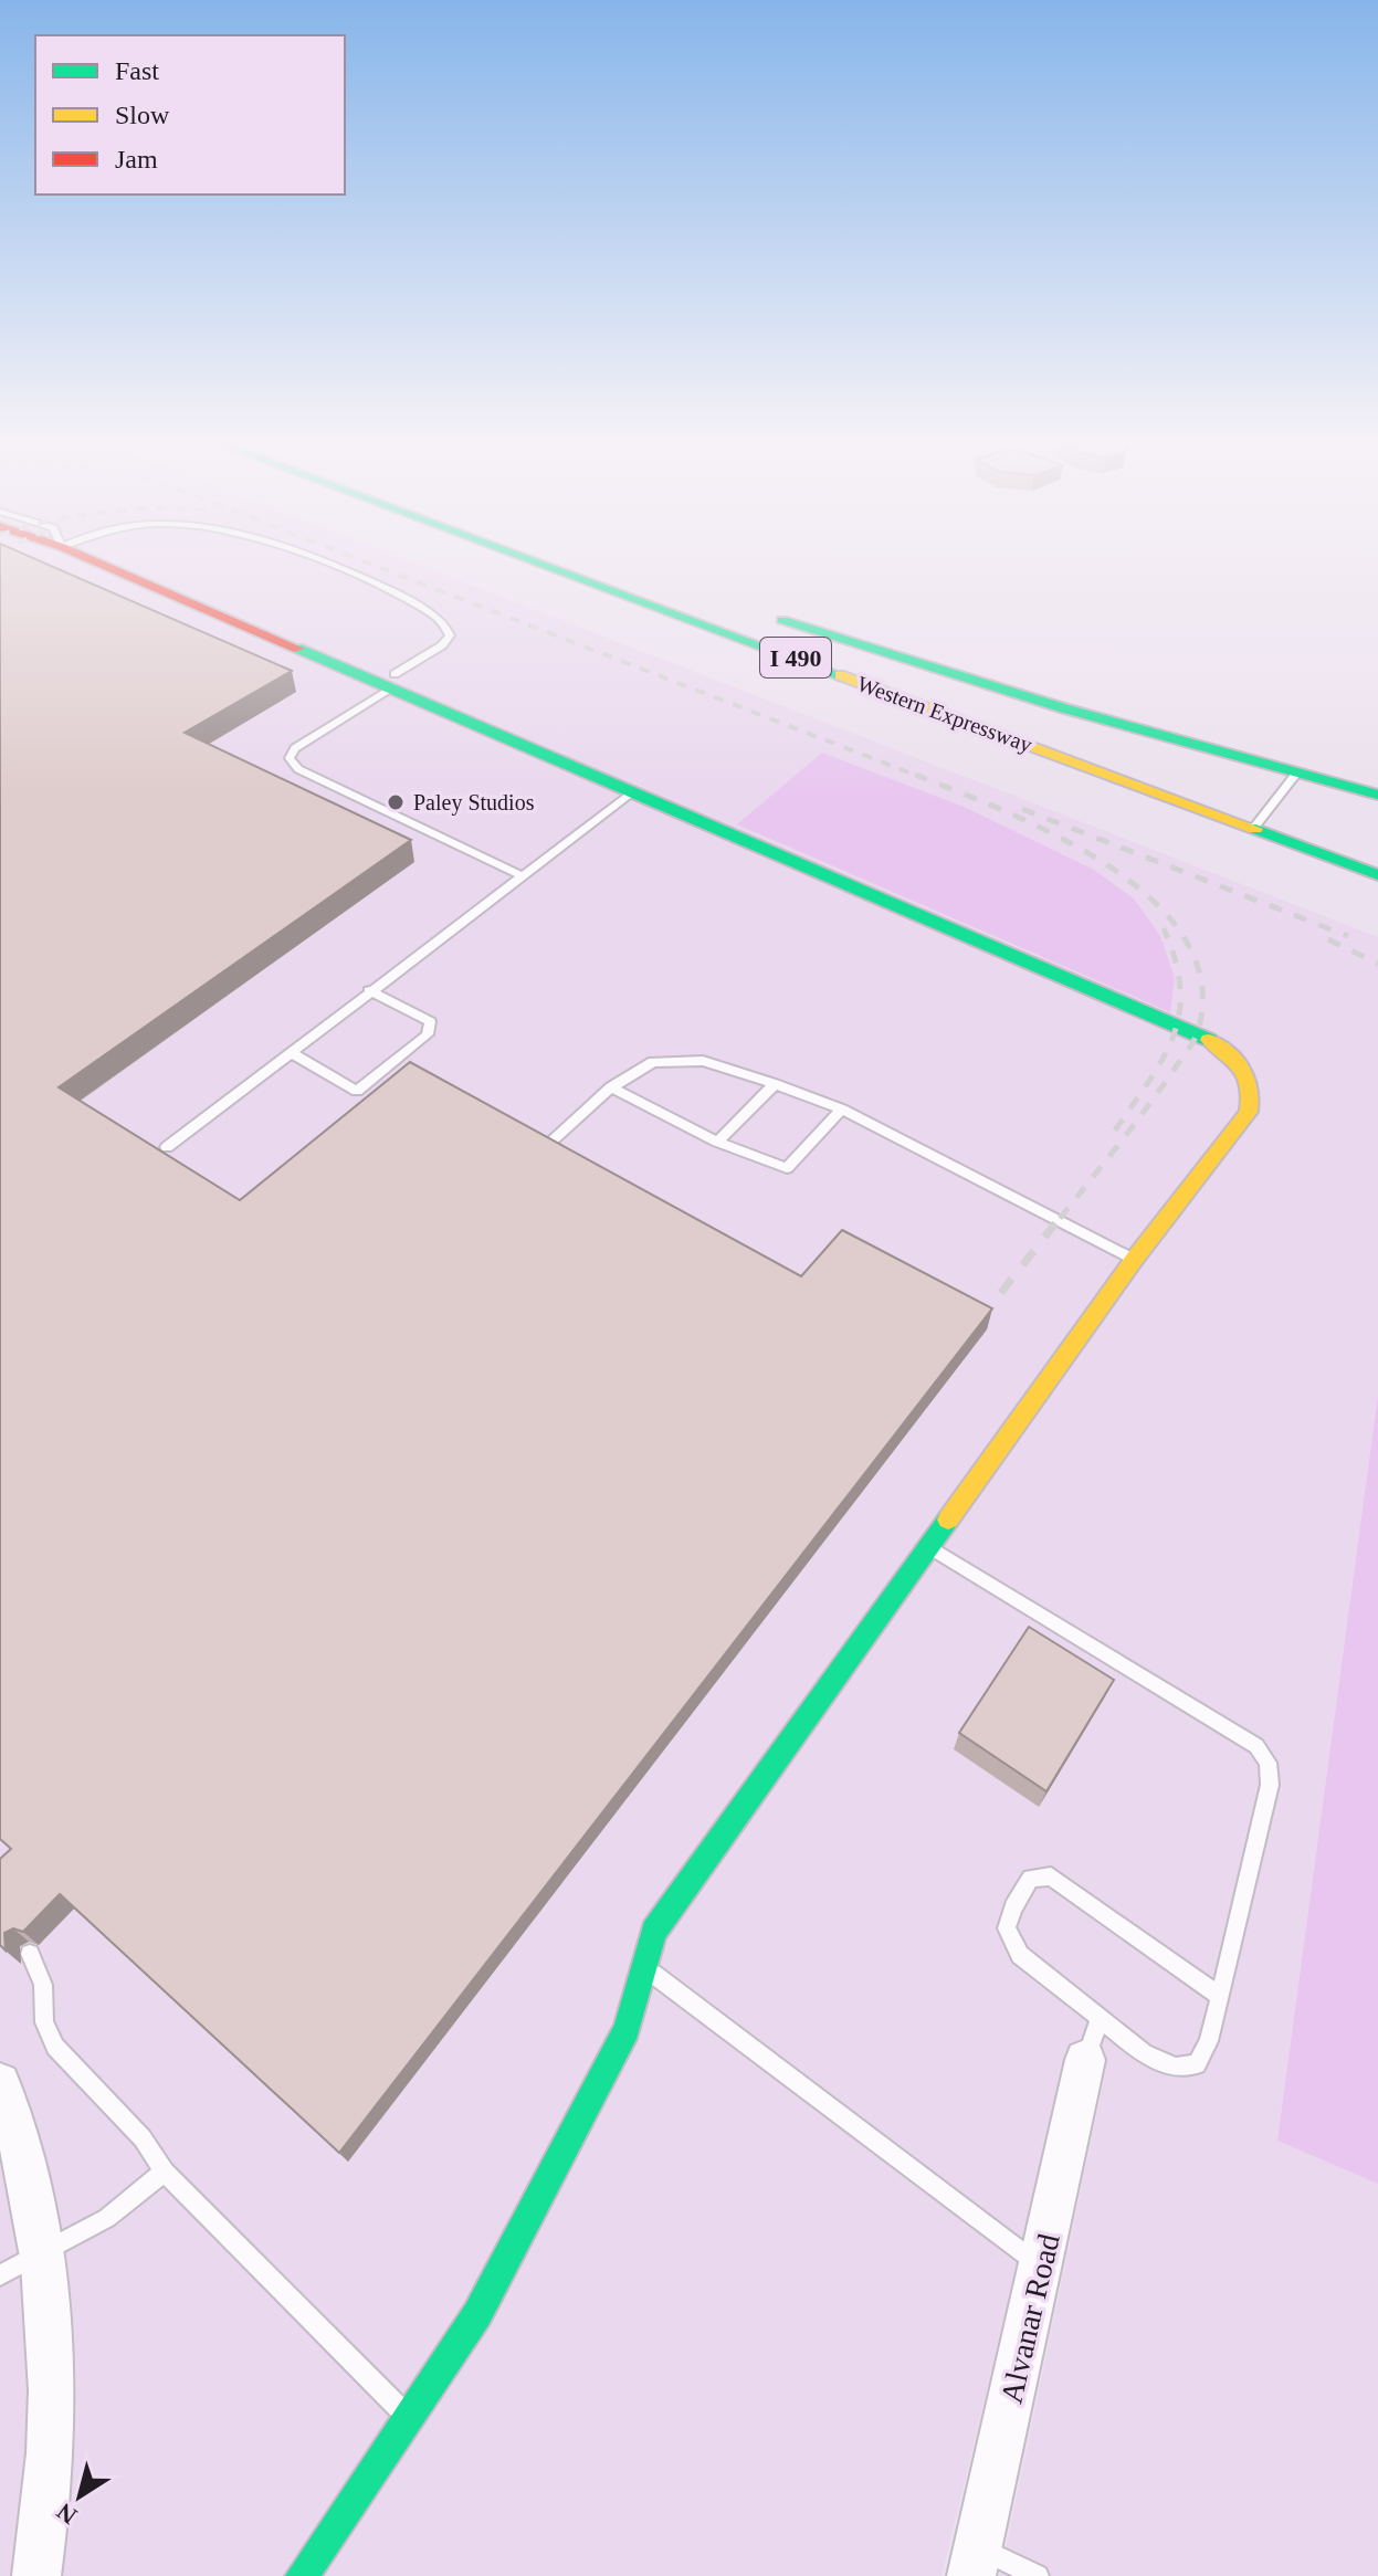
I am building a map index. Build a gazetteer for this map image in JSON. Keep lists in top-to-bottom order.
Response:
{
  "streets": {
    "main road": ["I 490", "Western Expressway"],
    "street": ["Alvanar Road"]
  },
  "places": ["Paley Studios"],
  "legend": ["Fast", "Slow", "Jam"],
  "north": "bottom left"
}
